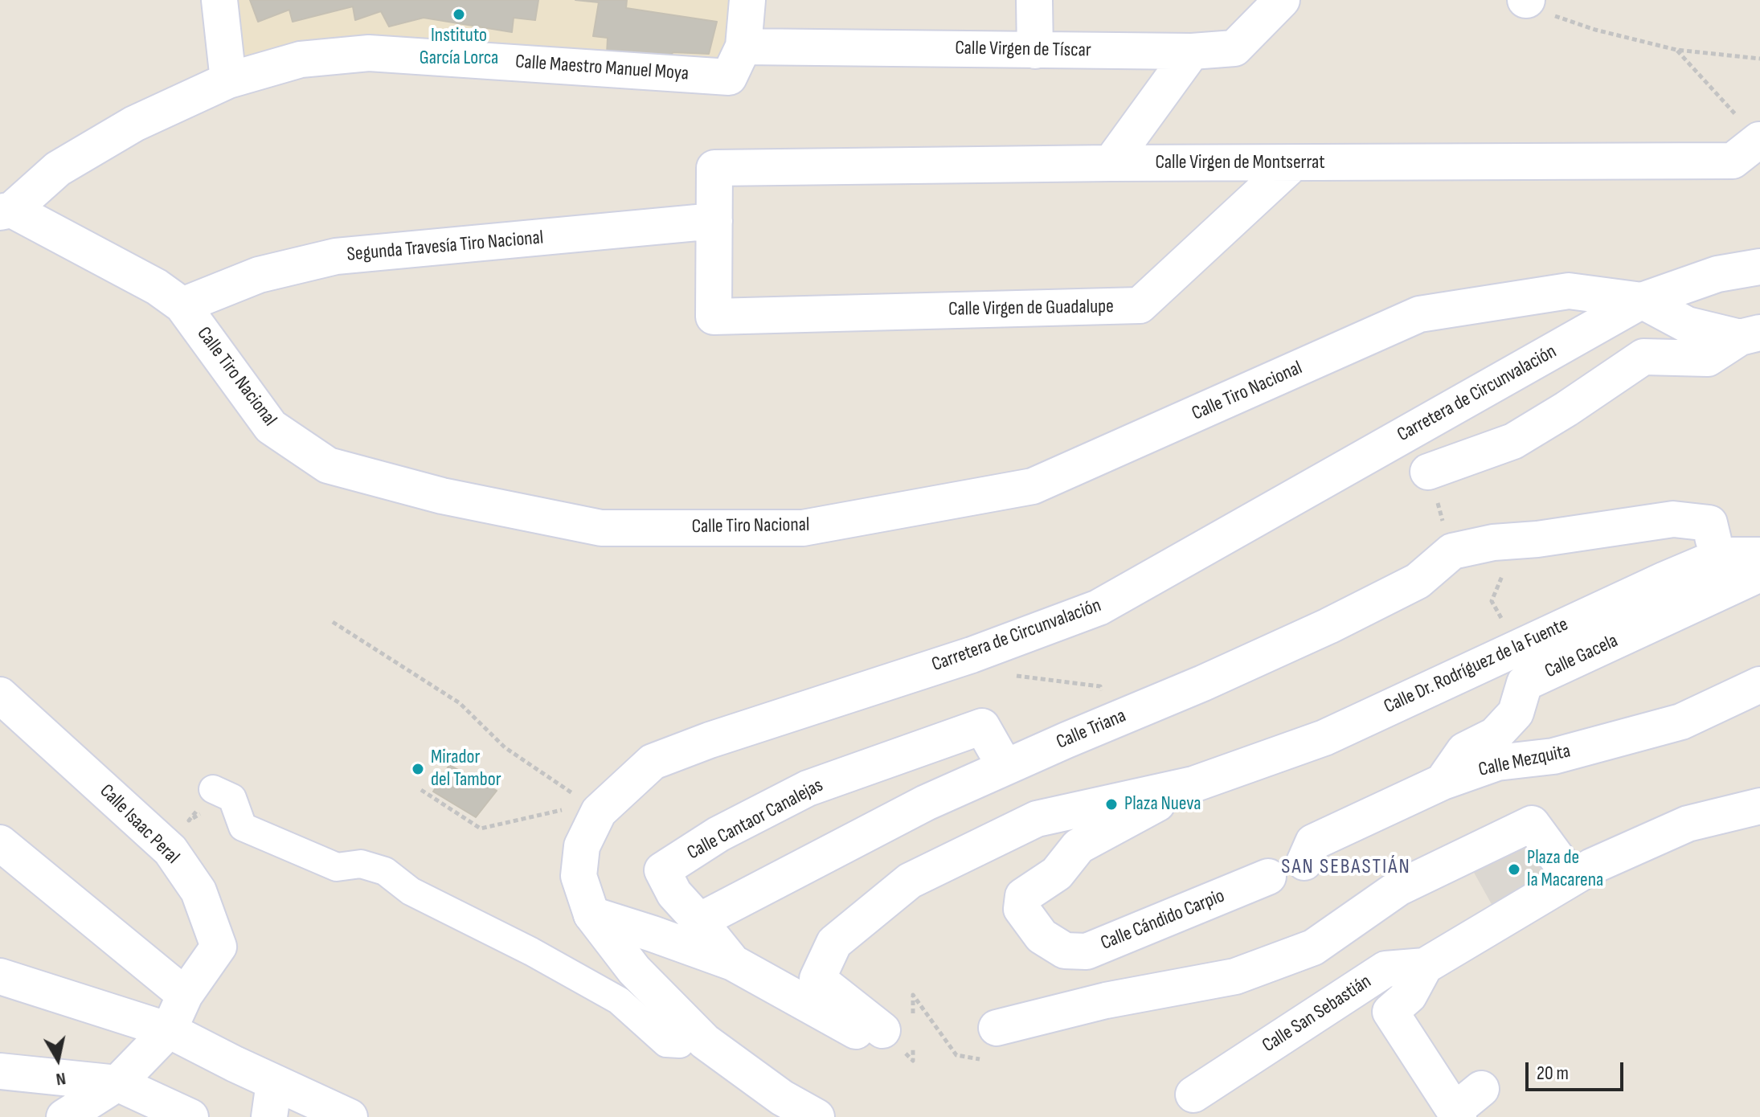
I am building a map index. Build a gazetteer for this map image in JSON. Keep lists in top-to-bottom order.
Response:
{
  "streets": {
    "street": [
      "Calle Virgen de Tíscar",
      "Calle Maestro Manuel Moya",
      "Calle Virgen de Montserrat",
      "Segunda Travesía Tiro Nacional",
      "Calle Virgen de Guadalupe",
      "Calle Tiro Nacional",
      "Carretera de Circunvalación",
      "Calle Gacela",
      "Calle Dr. Rodríguez de la Fuente",
      "Calle Triana",
      "Calle Mezquita",
      "Calle Cantaor Canalejas",
      "Calle Isaac Peral",
      "Calle Cándido Carpio",
      "Calle San Sebastián"
    ]
  },
  "crossings": [
    ["Calle Virgen de Tíscar", "Calle Maestro Manuel Moya"],
    ["Calle Maestro Manuel Moya", "Calle Tiro Nacional"],
    ["Calle Virgen de Montserrat", "Segunda Travesía Tiro Nacional"],
    ["Calle Virgen de Montserrat", "Calle Virgen de Guadalupe"],
    ["Segunda Travesía Tiro Nacional", "Calle Virgen de Guadalupe"],
    ["Segunda Travesía Tiro Nacional", "Calle Tiro Nacional"],
    ["Calle Tiro Nacional", "Carretera de Circunvalación"],
    ["Calle Gacela", "Calle Mezquita"],
    ["Calle Triana", "Calle Cantaor Canalejas"]
  ],
  "districts": ["SAN SEBASTIÁN"],
  "places": [
    "Instituto García Lorca",
    "Mirador del Tambor",
    "Plaza Nueva",
    "Plaza de la Macarena"
  ],
  "scale_bar": "20 m",
  "north": "bottom"
}
